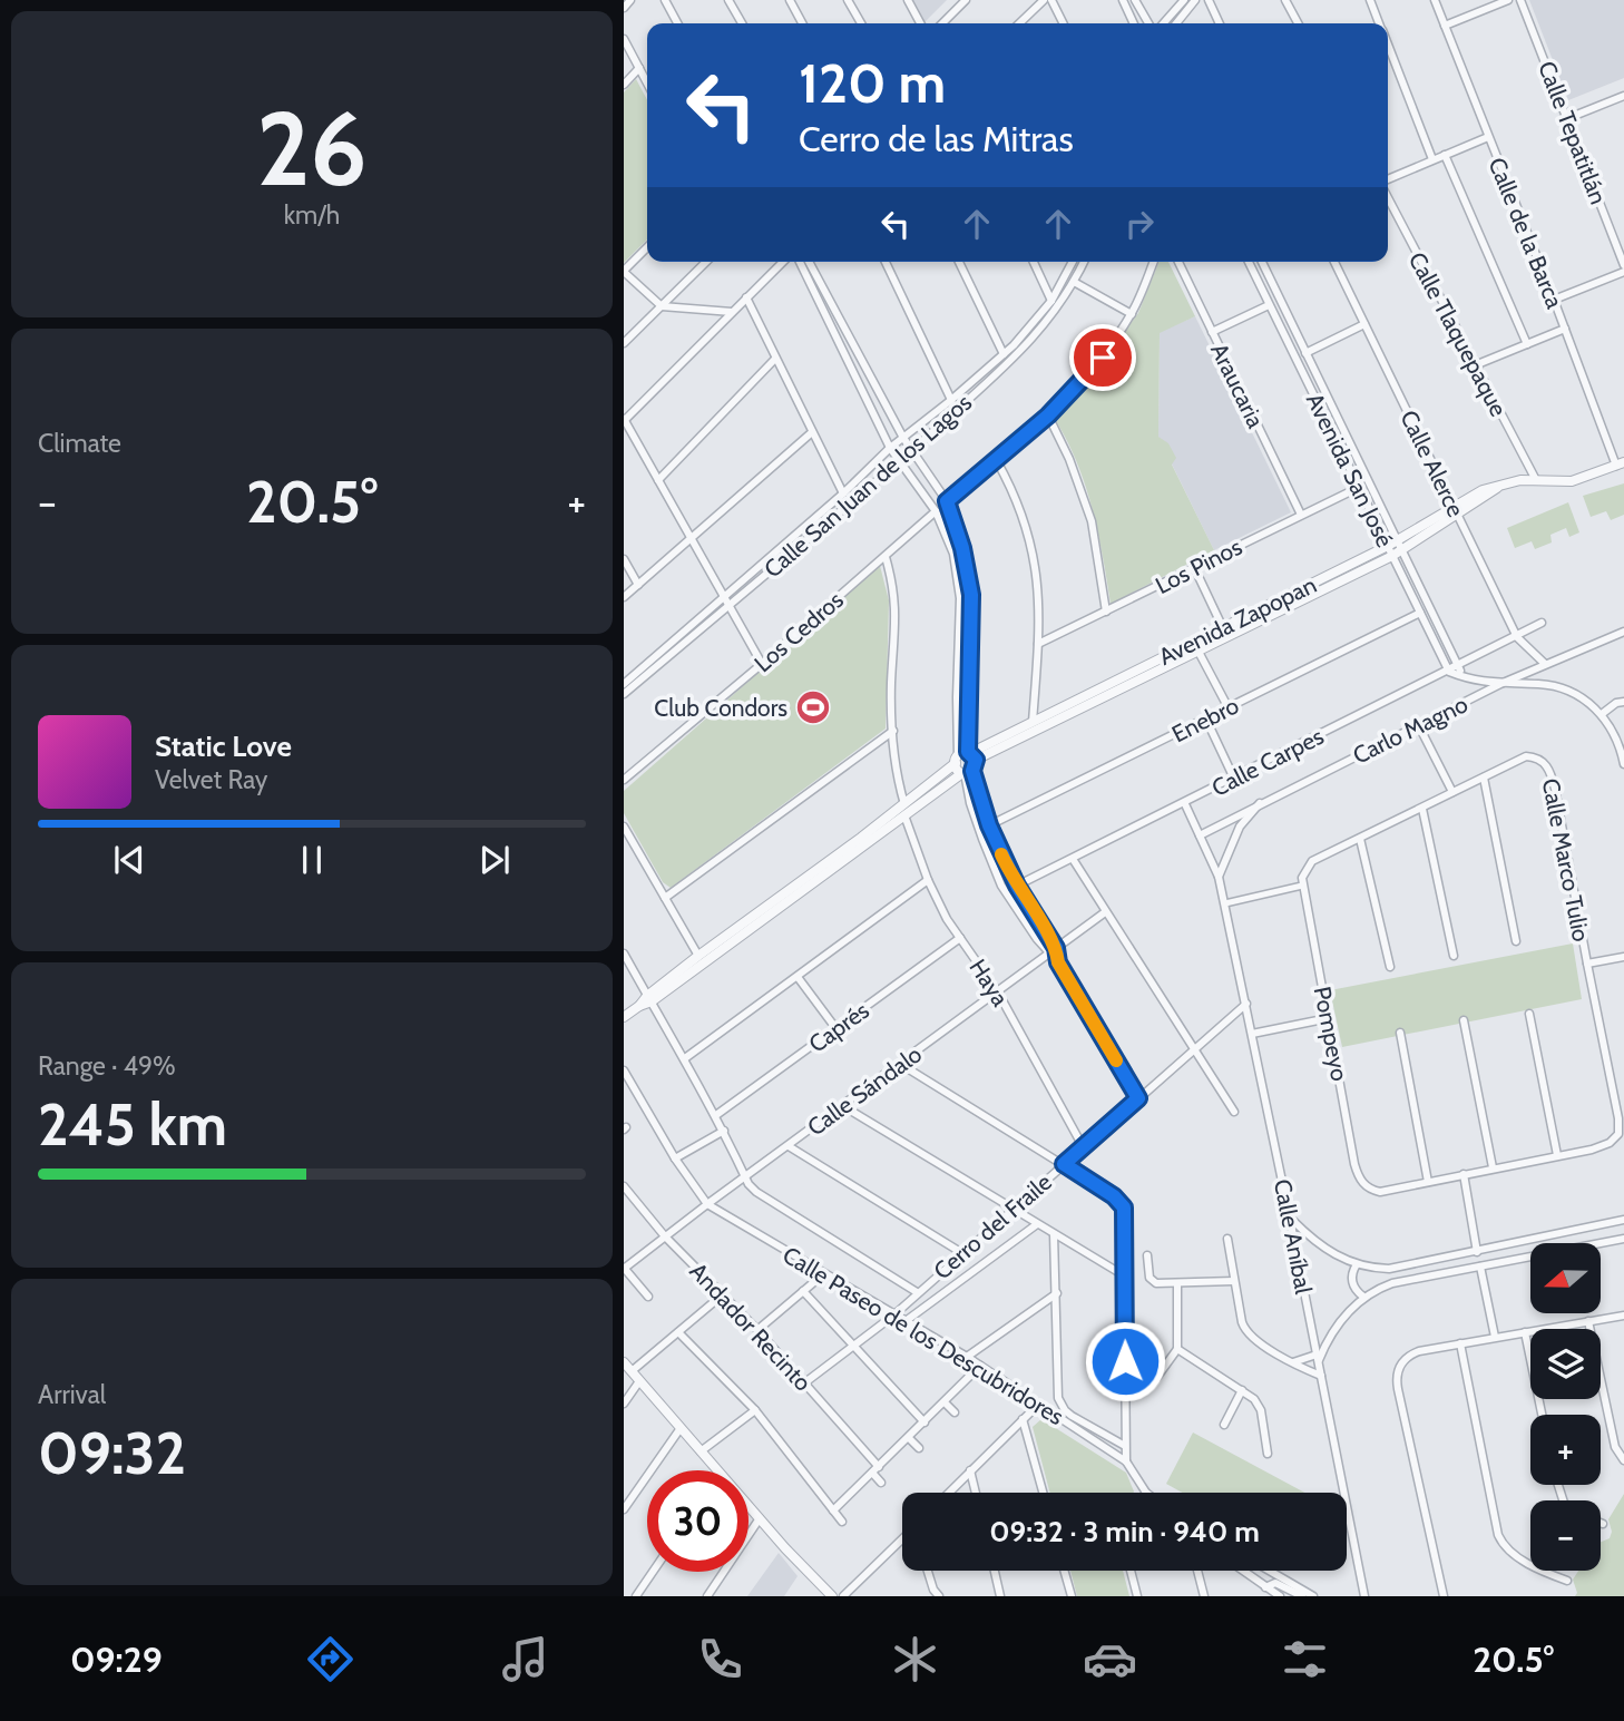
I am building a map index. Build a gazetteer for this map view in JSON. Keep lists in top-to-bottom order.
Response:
{
  "streets": {
    "street": [
      "Calle Tepatitlán",
      "Calle de la Barca",
      "Calle Tlaquepaque",
      "Araucaria",
      "Calle Alerce",
      "Avenida San José",
      "Calle San Juan de los Lagos",
      "Los Pinos",
      "Avenida Zapopan",
      "Los Cedros",
      "Enebro",
      "Carlo Magno",
      "Calle Carpes",
      "Calle Marco Tulio",
      "Haya",
      "Caprés",
      "Pompeyo",
      "Calle Sándalo",
      "Cerro del Fraile",
      "Calle Aníbal",
      "Andador Recinto",
      "Calle Paseo de los Descubridores"
    ]
  },
  "crossings": [
    ["Calle de la Barca", "Avenida Zapopan"],
    ["Calle Tlaquepaque", "Avenida Zapopan"],
    ["Araucaria", "Los Pinos"],
    ["Calle Alerce", "Avenida Zapopan"],
    ["Calle Alerce", "Carlo Magno"],
    ["Calle Alerce", "Calle Carpes"],
    ["Avenida San José", "Los Pinos"],
    ["Avenida San José", "Avenida Zapopan"],
    ["Avenida San José", "Enebro"],
    ["Avenida San José", "Calle Carpes"],
    ["Carlo Magno", "Calle Aníbal"],
    ["Calle Carpes", "Calle Aníbal"],
    ["Calle Marco Tulio", "Pompeyo"],
    ["Haya", "Caprés"],
    ["Haya", "Calle Sándalo"],
    ["Haya", "Cerro del Fraile"],
    ["Calle Sándalo", "Andador Recinto"],
    ["Calle Sándalo", "Calle Paseo de los Descubridores"],
    ["Cerro del Fraile", "Calle Aníbal"],
    ["Cerro del Fraile", "Andador Recinto"],
    ["Cerro del Fraile", "Calle Paseo de los Descubridores"]
  ],
  "places": {
    "sports": ["Club Condors"]
  },
  "north": "left",
  "page": {
    "tile": [
      ["26", "km/h"],
      "Climate",
      ["Range · 49%", "245 km"],
      ["Arrival", "09:32"]
    ],
    "turn": ["120 m", "Cerro de las Mitras"],
    "heat": ["−", "20.5°", "+"],
    "song": ["Static Love", "Velvet Ray"],
    "map_buttons": ["+", "−"],
    "limit": "30",
    "trip": "09:32 · 3 min · 940 m",
    "tabs": ["09:29", "20.5°"]
  }
}
